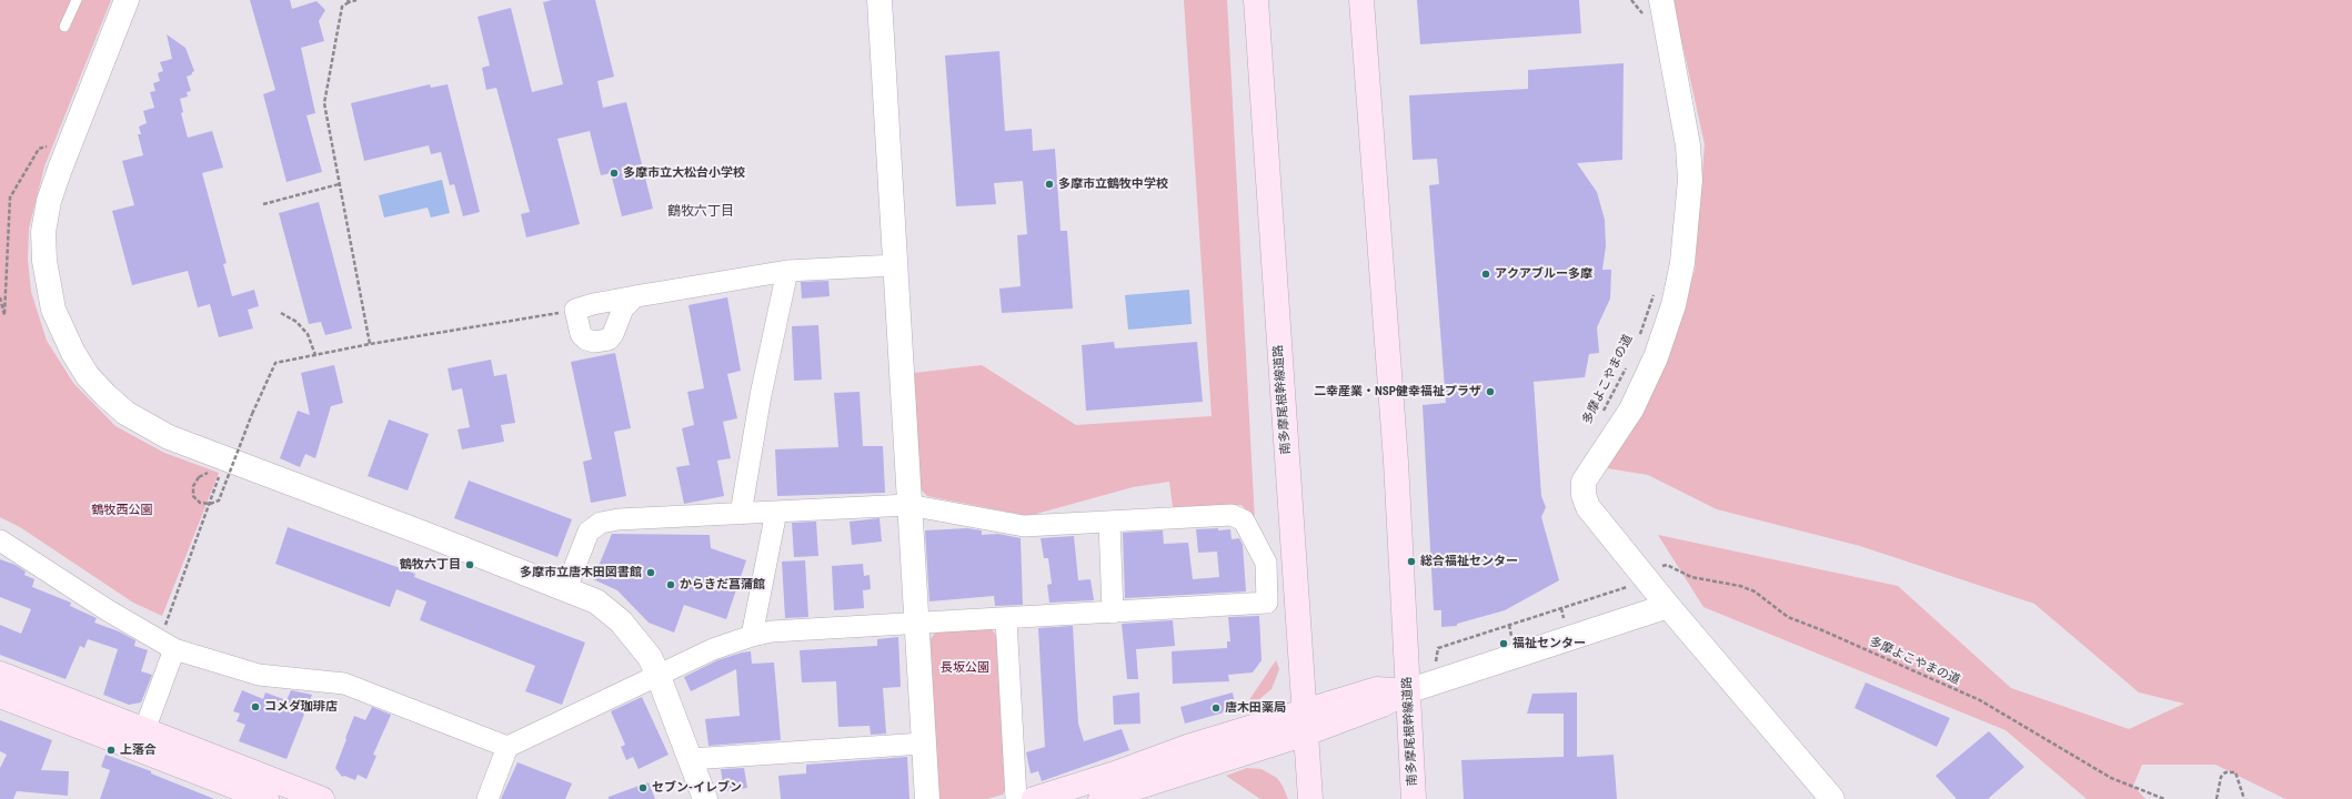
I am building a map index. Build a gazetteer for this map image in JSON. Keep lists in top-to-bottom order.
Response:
{
  "streets": {
    "main road": ["南多摩尾根幹線道路"],
    "path": ["多摩よこやまの道"]
  },
  "districts": ["鶴牧六丁目"],
  "parks": ["鶴牧西公園", "長坂公園"],
  "places": [
    "多摩市立大松台小学校",
    "多摩市立鶴牧中学校",
    "アクアブルー多摩",
    "二幸産業・NSP健幸福祉プラザ",
    "総合福祉センター",
    "鶴牧六丁目",
    "多摩市立唐木田図書館",
    "からきだ菖蒲館",
    "福祉センター",
    "コメダ珈琲店",
    "唐木田薬局",
    "上落合",
    "セブン-イレブン"
  ]
}
